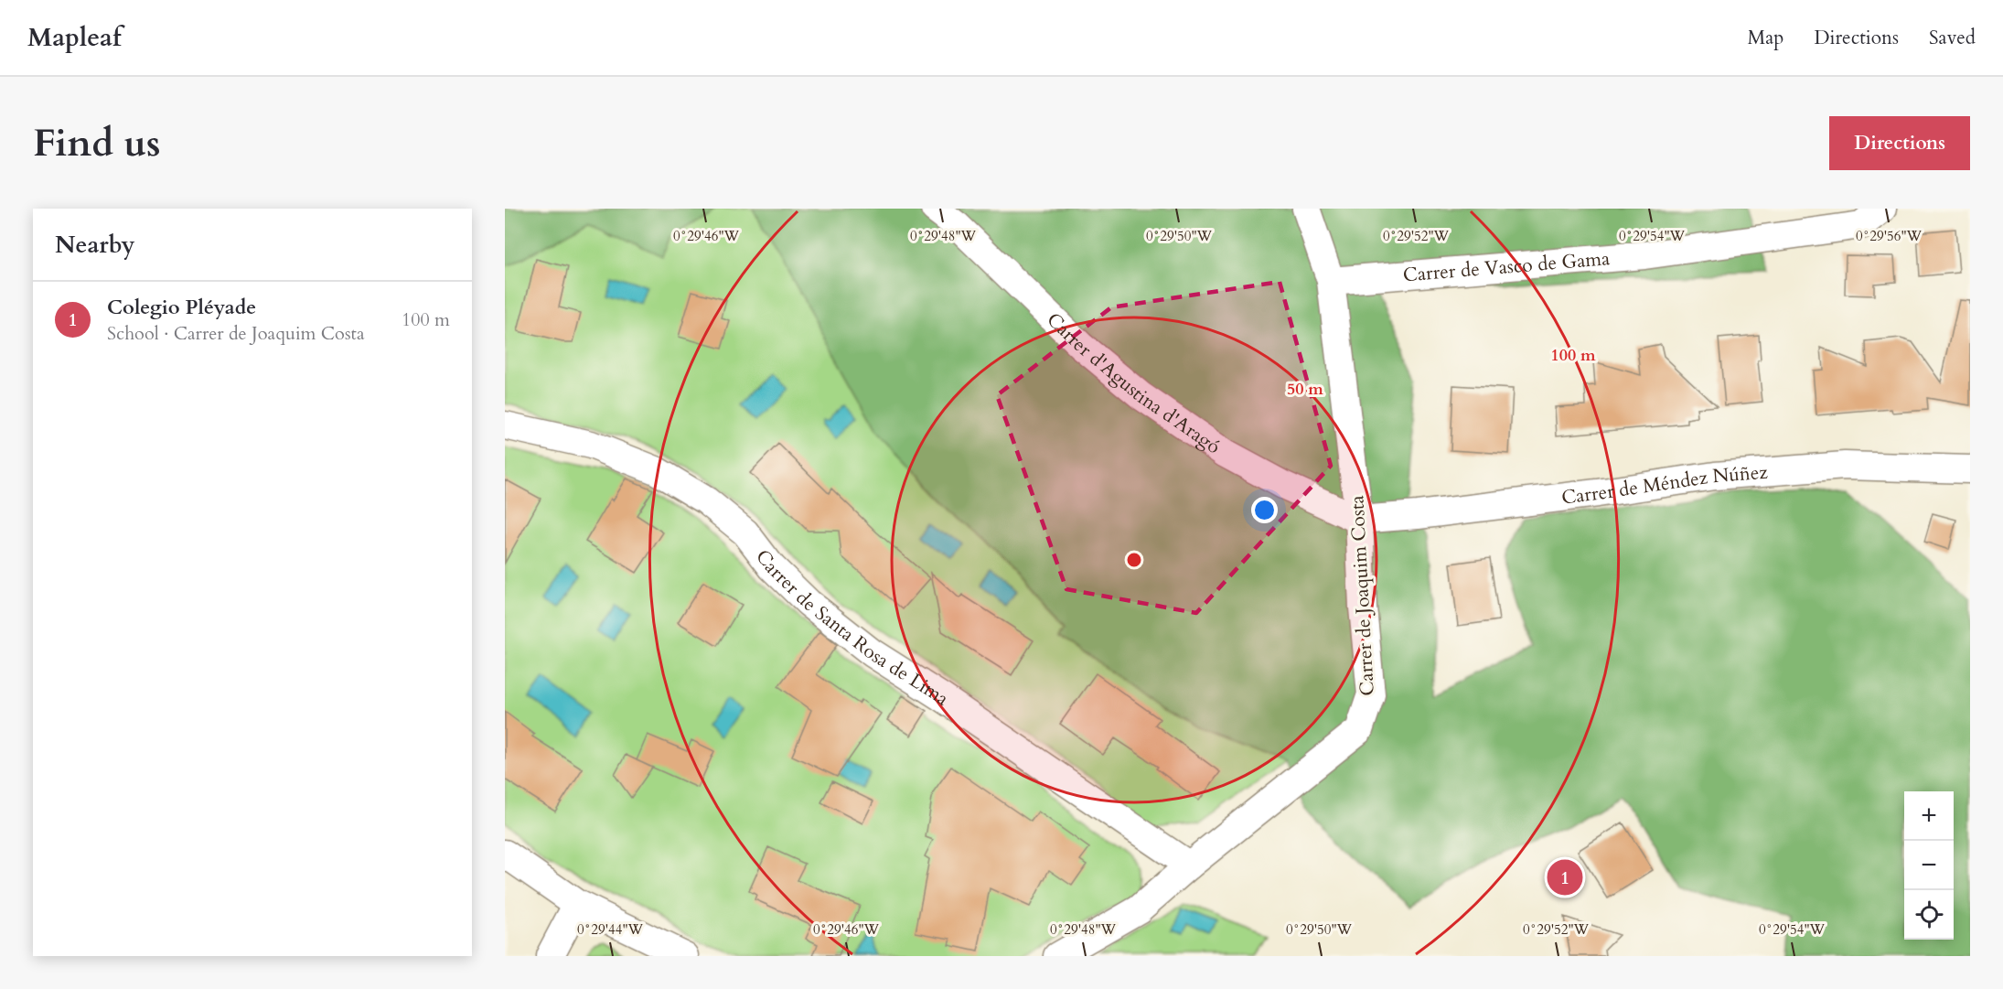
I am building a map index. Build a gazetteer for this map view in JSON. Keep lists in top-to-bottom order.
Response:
{
  "streets": {
    "street": [
      "Carrer de Vasco de Gama",
      "Carrer d'Agustina d'Aragó",
      "Carrer de Méndez Núñez",
      "Carrer de Joaquim Costa",
      "Carrer de Santa Rosa de Lima"
    ]
  },
  "crossings": [
    ["Carrer de Vasco de Gama", "Carrer de Joaquim Costa"],
    ["Carrer d'Agustina d'Aragó", "Carrer de Méndez Núñez"],
    ["Carrer d'Agustina d'Aragó", "Carrer de Joaquim Costa"],
    ["Carrer de Méndez Núñez", "Carrer de Joaquim Costa"],
    ["Carrer de Joaquim Costa", "Carrer de Santa Rosa de Lima"]
  ],
  "page": {
    "header": "Mapleaf",
    "nav": ["Map", "Directions", "Saved"],
    "buttons": "Directions",
    "title": "Find us",
    "heading": "Nearby",
    "list": [
      {
        "mark": "1",
        "name": "Colegio Pléyade",
        "note": "School · Carrer de Joaquim Costa",
        "value": "100 m"
      }
    ],
    "map_buttons": ["+", "−"],
    "pins": "1"
  },
  "coordinates": [
    "0°29'46\"W",
    "0°29'48\"W",
    "0°29'50\"W",
    "0°29'52\"W",
    "0°29'54\"W",
    "0°29'56\"W",
    "0°29'44\"W"
  ],
  "rings": ["100 m", "50 m"]
}
